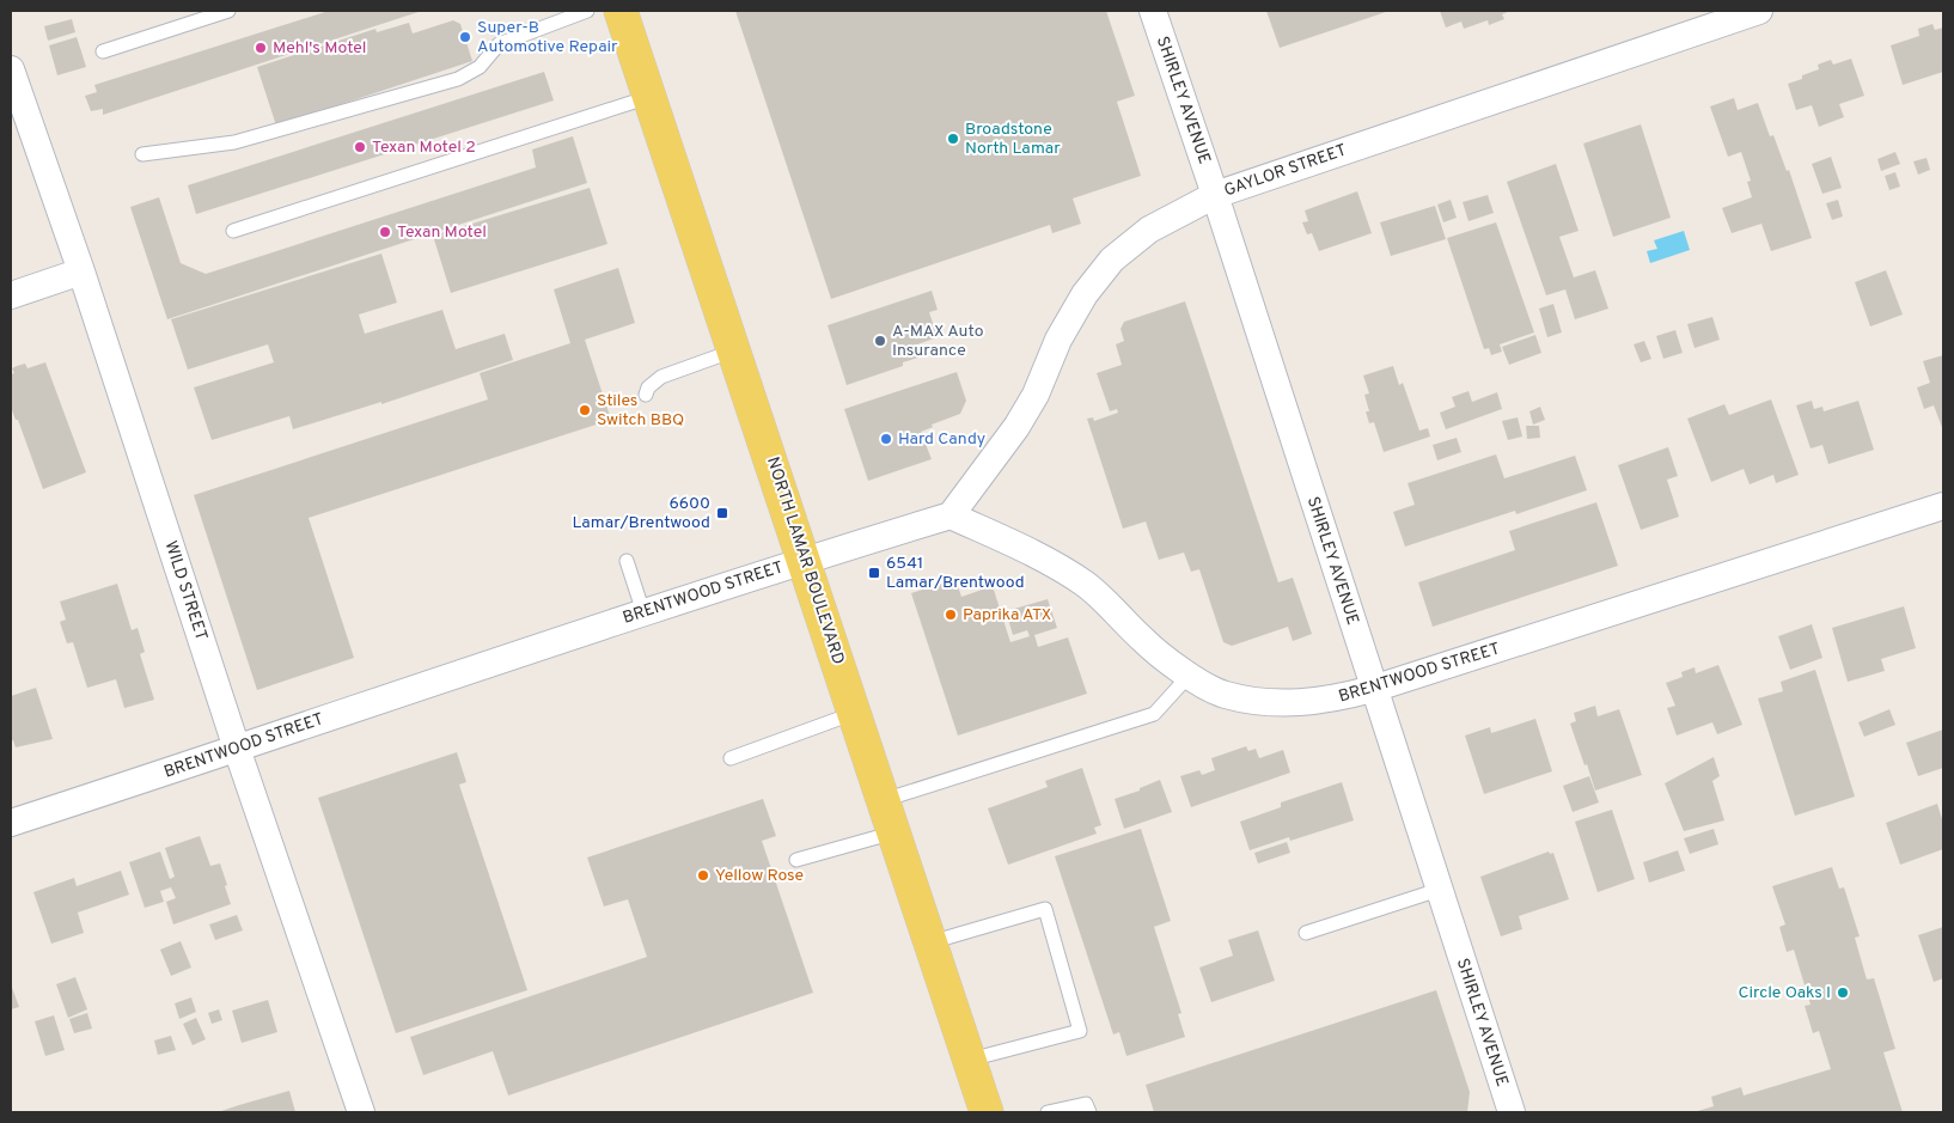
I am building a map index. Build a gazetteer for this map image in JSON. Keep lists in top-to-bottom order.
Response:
{
  "streets": {
    "main road": ["NORTH LAMAR BOULEVARD"],
    "street": [
      "SHIRLEY AVENUE",
      "GAYLOR STREET",
      "WILD STREET",
      "BRENTWOOD STREET"
    ]
  },
  "crossings": [
    ["SHIRLEY AVENUE", "GAYLOR STREET"],
    ["SHIRLEY AVENUE", "BRENTWOOD STREET"],
    ["GAYLOR STREET", "BRENTWOOD STREET"],
    ["NORTH LAMAR BOULEVARD", "BRENTWOOD STREET"],
    ["WILD STREET", "BRENTWOOD STREET"]
  ],
  "places": {
    "other": [
      "Super-B Automotive Repair",
      "Mehl's Motel",
      "Broadstone North Lamar",
      "Texan Motel 2",
      "Texan Motel",
      "A-MAX Auto Insurance",
      "Stiles Switch BBQ",
      "Hard Candy",
      "Paprika ATX",
      "Yellow Rose",
      "Circle Oaks I"
    ],
    "transit": ["6600 Lamar/Brentwood", "6541 Lamar/Brentwood"]
  }
}
